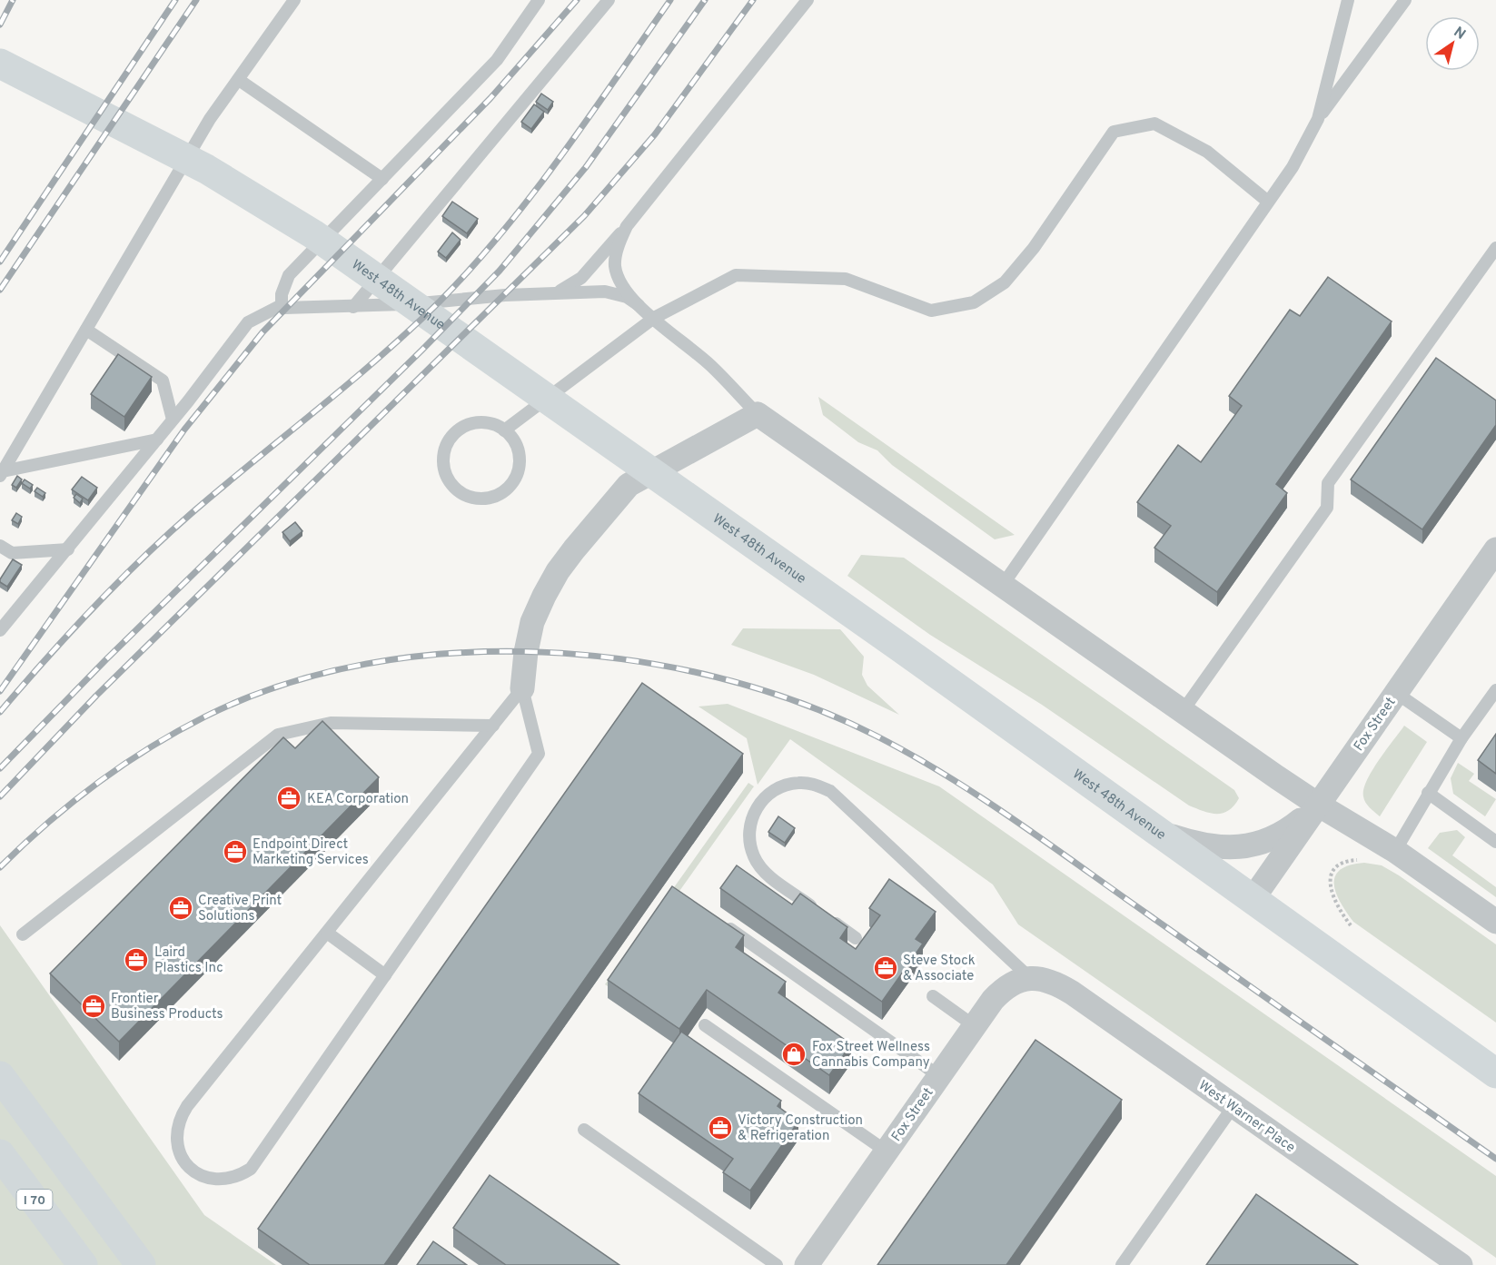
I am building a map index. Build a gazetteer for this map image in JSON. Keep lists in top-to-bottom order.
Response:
{
  "streets": {
    "main road": ["West 48th Avenue", "I 70"],
    "street": ["Fox Street", "West Warner Place"]
  },
  "crossings": [
    ["West 48th Avenue", "Fox Street"],
    ["Fox Street", "West Warner Place"]
  ],
  "places": {
    "office": [
      "KEA Corporation",
      "Endpoint Direct Marketing Services",
      "Creative Print Solutions",
      "Laird Plastics Inc",
      "Steve Stock & Associate",
      "Frontier Business Products",
      "Victory Construction & Refrigeration"
    ],
    "shop": ["Fox Street Wellness Cannabis Company"]
  },
  "north": "top right"
}
